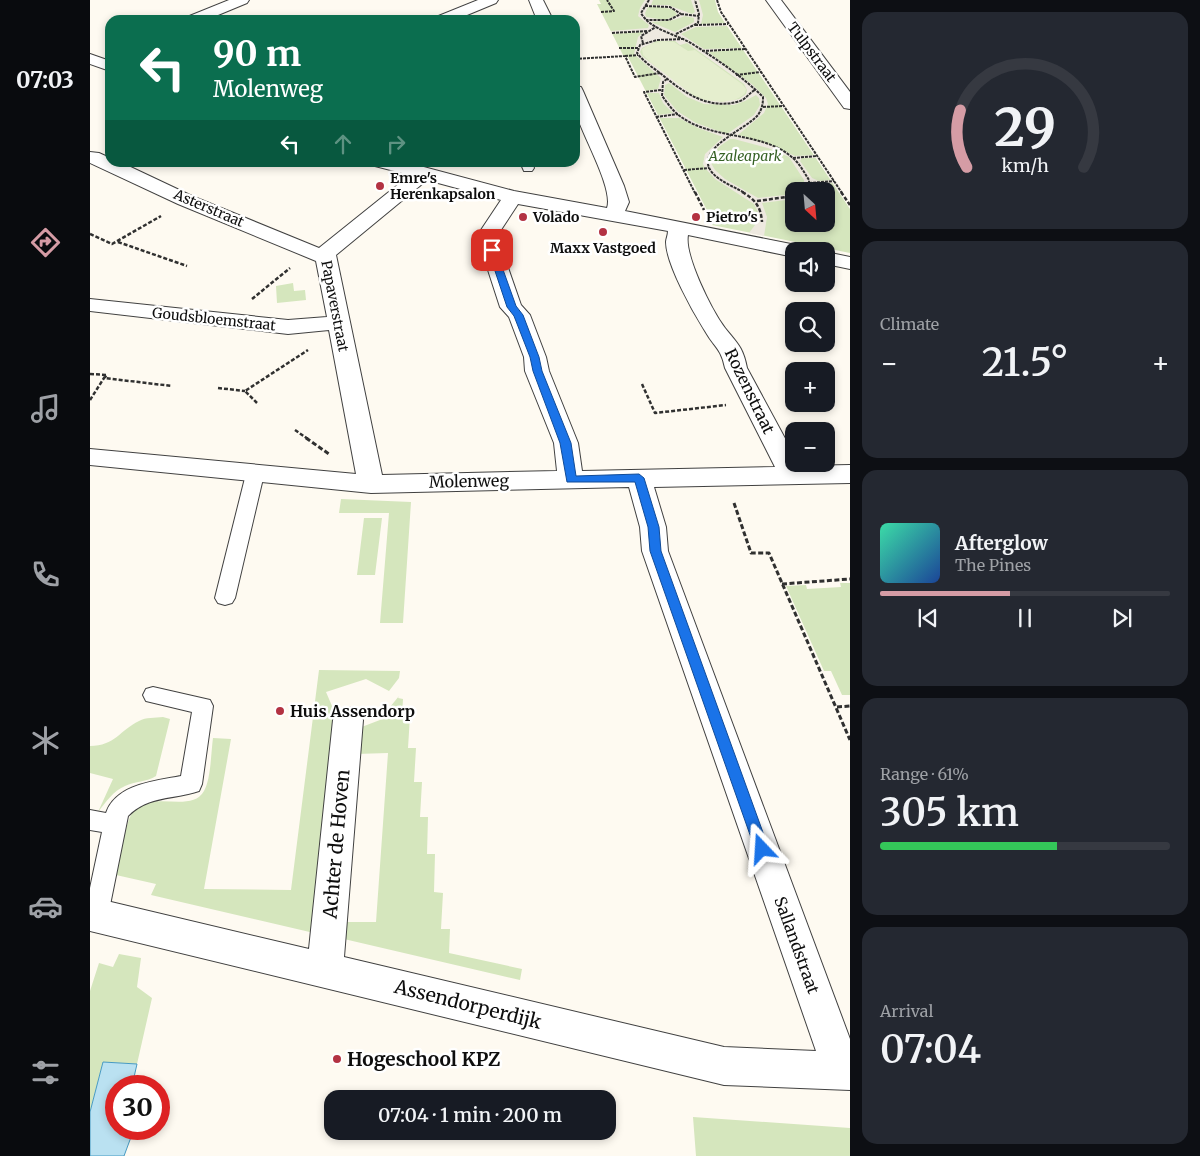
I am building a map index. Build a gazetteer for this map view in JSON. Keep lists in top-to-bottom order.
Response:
{
  "streets": {
    "street": [
      "Tulpstraat",
      "Asterstraat",
      "Papaverstraat",
      "Goudsbloemstraat",
      "Rozenstraat",
      "Molenweg",
      "Achter de Hoven",
      "Sallandstraat",
      "Assendorperdijk"
    ]
  },
  "crossings": [
    ["Asterstraat", "Papaverstraat"],
    ["Papaverstraat", "Goudsbloemstraat"],
    ["Papaverstraat", "Molenweg"],
    ["Rozenstraat", "Molenweg"],
    ["Molenweg", "Sallandstraat"],
    ["Achter de Hoven", "Assendorperdijk"],
    ["Sallandstraat", "Assendorperdijk"]
  ],
  "parks": ["Azaleapark"],
  "places": [
    "Emre's Herenkapsalon",
    "Volado",
    "Pietro's",
    "Maxx Vastgoed",
    "Huis Assendorp",
    "Hogeschool KPZ"
  ],
  "north": "bottom right",
  "page": {
    "tabs": "07:03",
    "turn": ["90 m", "Molenweg"],
    "map_buttons": ["+", "−"],
    "tile": [
      "Climate",
      ["Range · 61%", "305 km"],
      ["Arrival", "07:04"]
    ],
    "heat": ["−", "21.5°", "+"],
    "song": ["Afterglow", "The Pines"],
    "limit": "30",
    "trip": "07:04 · 1 min · 200 m",
    "gauge": ["29", "km/h"]
  }
}
